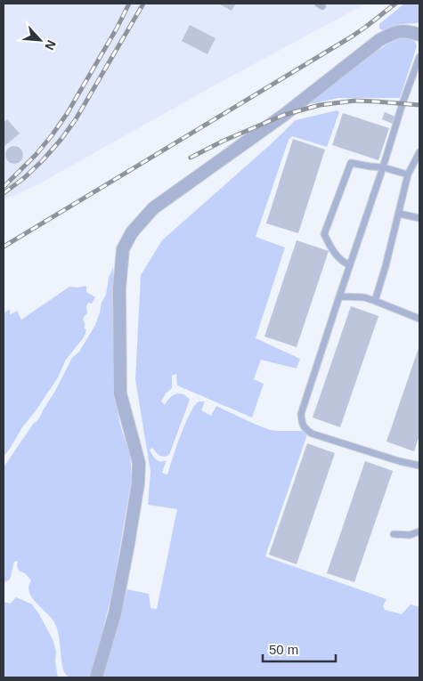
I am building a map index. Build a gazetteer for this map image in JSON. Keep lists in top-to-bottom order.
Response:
{
  "scale_bar": "50 m",
  "north": "bottom right"
}
